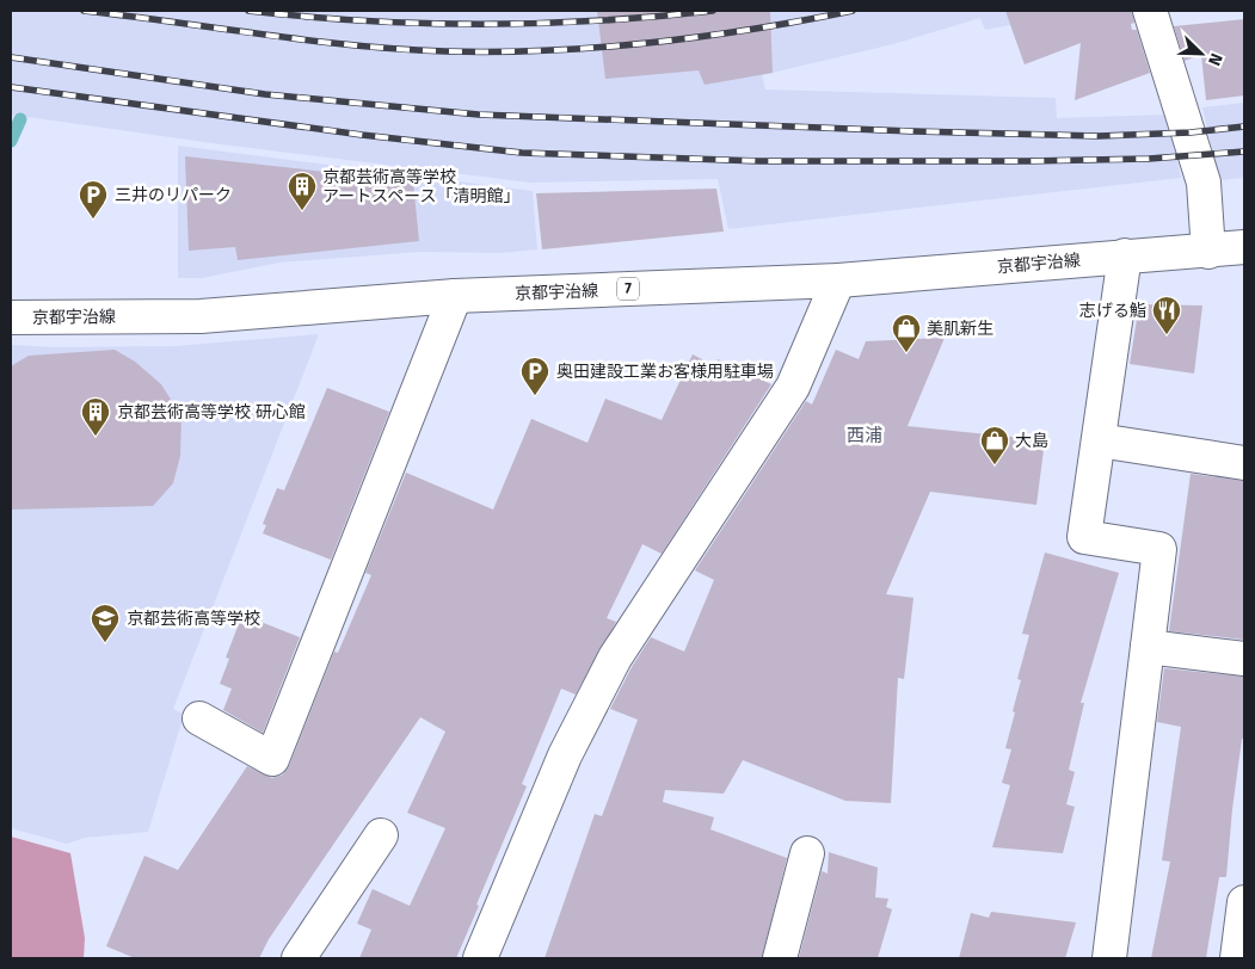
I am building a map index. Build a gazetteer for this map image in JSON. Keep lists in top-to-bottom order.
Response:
{
  "streets": {
    "street": ["京都宇治線", "7"]
  },
  "districts": ["西浦"],
  "places": {
    "building": ["京都芸術高等学校 アートスペース「清明館」", "京都芸術高等学校 研心館"],
    "parking": ["三井のリパーク", "奥田建設工業お客様用駐車場"],
    "restaurant": ["志げる鮨"],
    "shop": ["美肌新生", "大島"],
    "school or university": ["京都芸術高等学校"]
  },
  "north": "bottom right"
}
